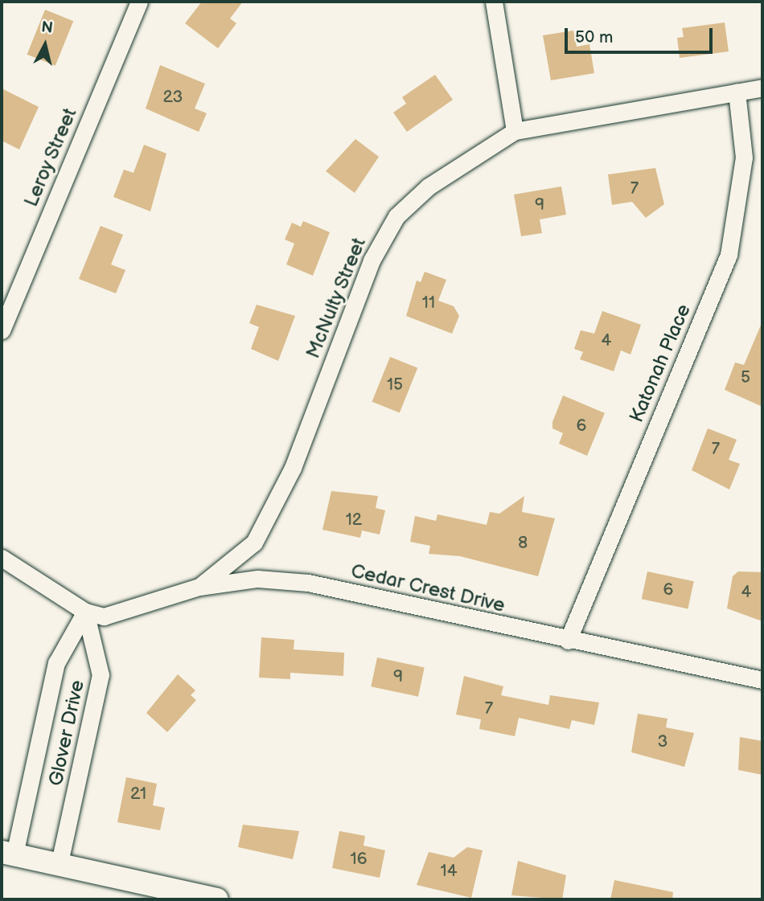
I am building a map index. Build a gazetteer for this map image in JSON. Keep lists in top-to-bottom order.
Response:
{
  "streets": {
    "street": [
      "Leroy Street",
      "McNulty Street",
      "Katonah Place",
      "Cedar Crest Drive",
      "Glover Drive"
    ]
  },
  "crossings": [
    ["McNulty Street", "Katonah Place"],
    ["McNulty Street", "Cedar Crest Drive"],
    ["Katonah Place", "Cedar Crest Drive"],
    ["Cedar Crest Drive", "Glover Drive"]
  ],
  "house_numbers": [
    "23",
    "7",
    "9",
    "11",
    "4",
    "5",
    "15",
    "6",
    "7",
    "12",
    "8",
    "6",
    "4",
    "9",
    "7",
    "3",
    "21",
    "16",
    "14"
  ],
  "scale_bar": "50 m",
  "north": "top"
}
